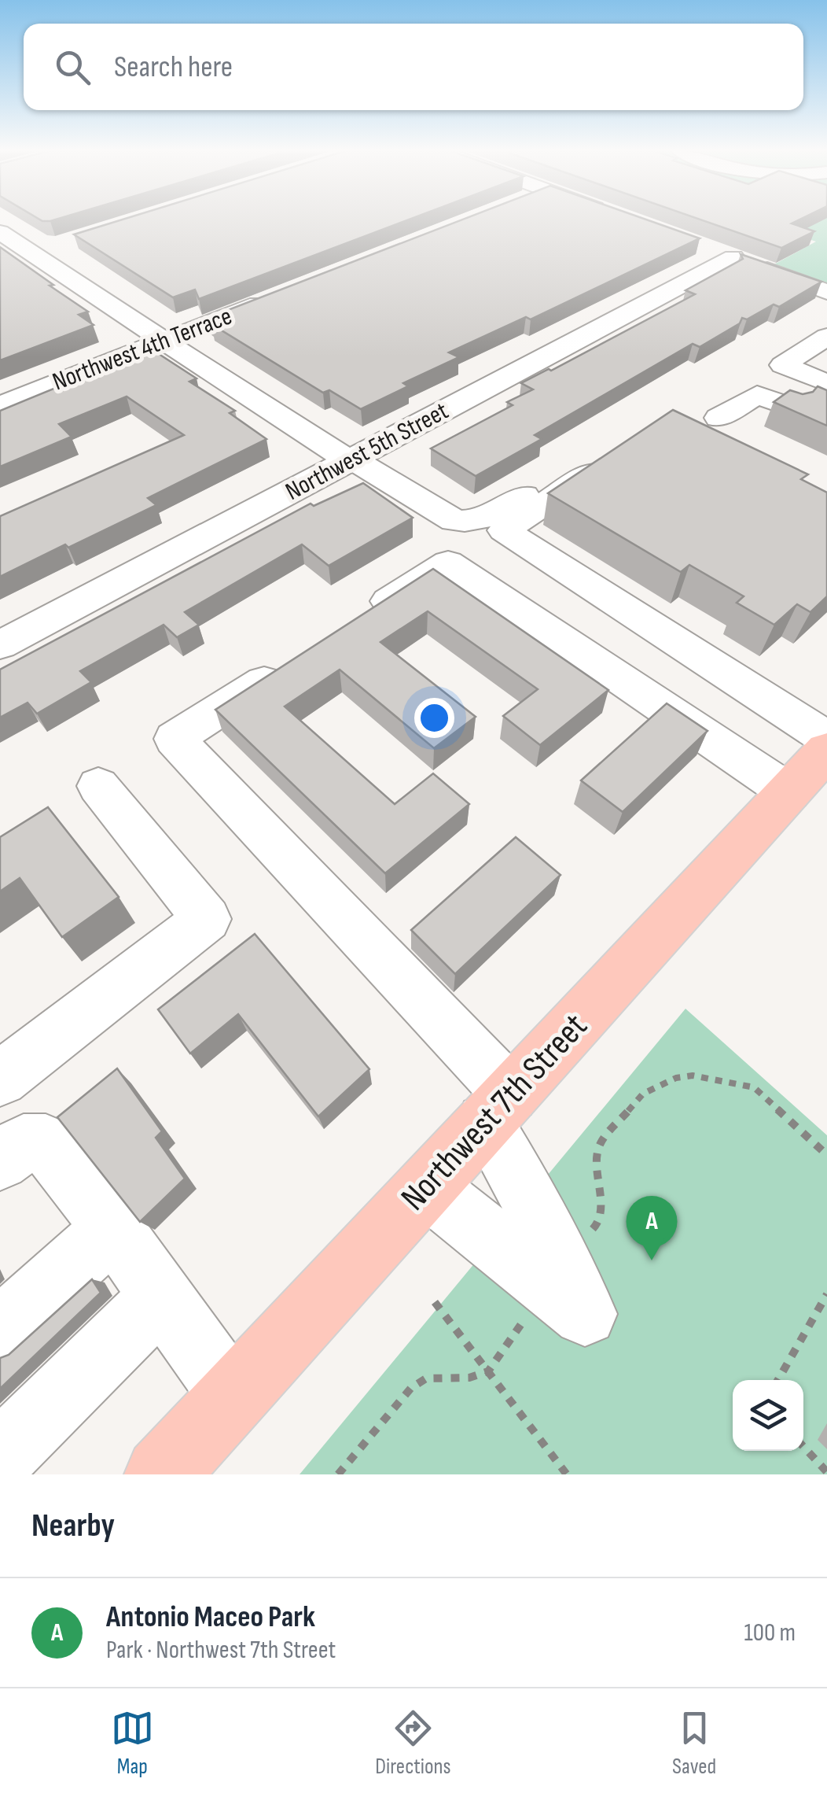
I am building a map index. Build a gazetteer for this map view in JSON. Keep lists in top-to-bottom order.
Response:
{
  "streets": {
    "main road": ["Northwest 7th Street"],
    "street": ["Northwest 4th Terrace", "Northwest 5th Street"]
  },
  "page": {
    "search": "Search here",
    "pins": "A",
    "heading": "Nearby",
    "list": [
      {
        "mark": "A",
        "name": "Antonio Maceo Park",
        "note": "Park · Northwest 7th Street",
        "value": "100 m"
      }
    ],
    "nav": ["Map", "Directions", "Saved"]
  }
}
